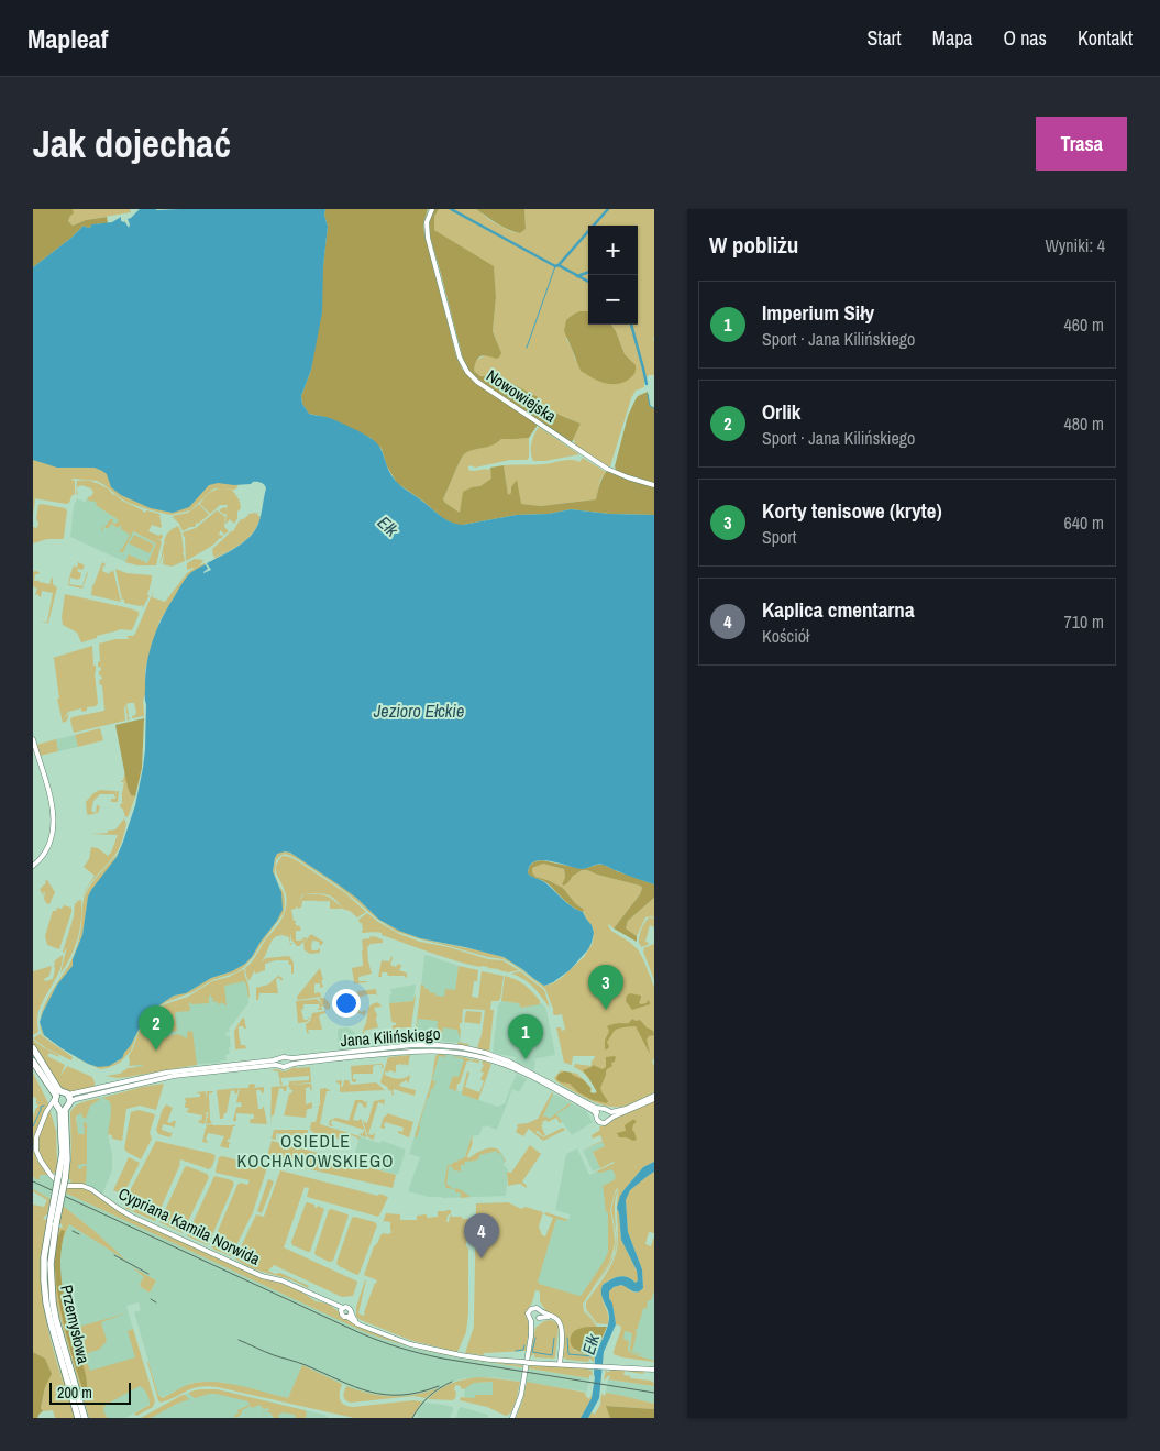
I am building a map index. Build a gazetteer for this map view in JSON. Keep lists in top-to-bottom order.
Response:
{
  "streets": {
    "main road": ["Przemysłowa"],
    "street": ["Nowowiejska", "Jana Kilińskiego", "Cypriana Kamila Norwida"]
  },
  "crossings": [
    ["Jana Kilińskiego", "Cypriana Kamila Norwida"],
    ["Jana Kilińskiego", "Przemysłowa"],
    ["Cypriana Kamila Norwida", "Przemysłowa"]
  ],
  "districts": ["OSIEDLE KOCHANOWSKIEGO"],
  "water": ["Ełk", "Jezioro Ełckie"],
  "scale_bar": "200 m",
  "page": {
    "header": "Mapleaf",
    "nav": [
      "Start",
      "Mapa",
      "O nas",
      "Kontakt"
    ],
    "buttons": "Trasa",
    "title": "Jak dojechać",
    "heading": ["W pobliżu", "Wyniki: 4"],
    "map_buttons": ["+", "−"],
    "list": [
      {
        "mark": "1",
        "name": "Imperium Siły",
        "note": "Sport · Jana Kilińskiego",
        "value": "460 m"
      },
      {
        "mark": "2",
        "name": "Orlik",
        "note": "Sport · Jana Kilińskiego",
        "value": "480 m"
      },
      {
        "mark": "3",
        "name": "Korty tenisowe (kryte)",
        "note": "Sport",
        "value": "640 m"
      },
      {
        "mark": "4",
        "name": "Kaplica cmentarna",
        "note": "Kościół",
        "value": "710 m"
      }
    ],
    "pins": [
      "3",
      "2",
      "1",
      "4"
    ],
    "scale": "200 m"
  }
}
